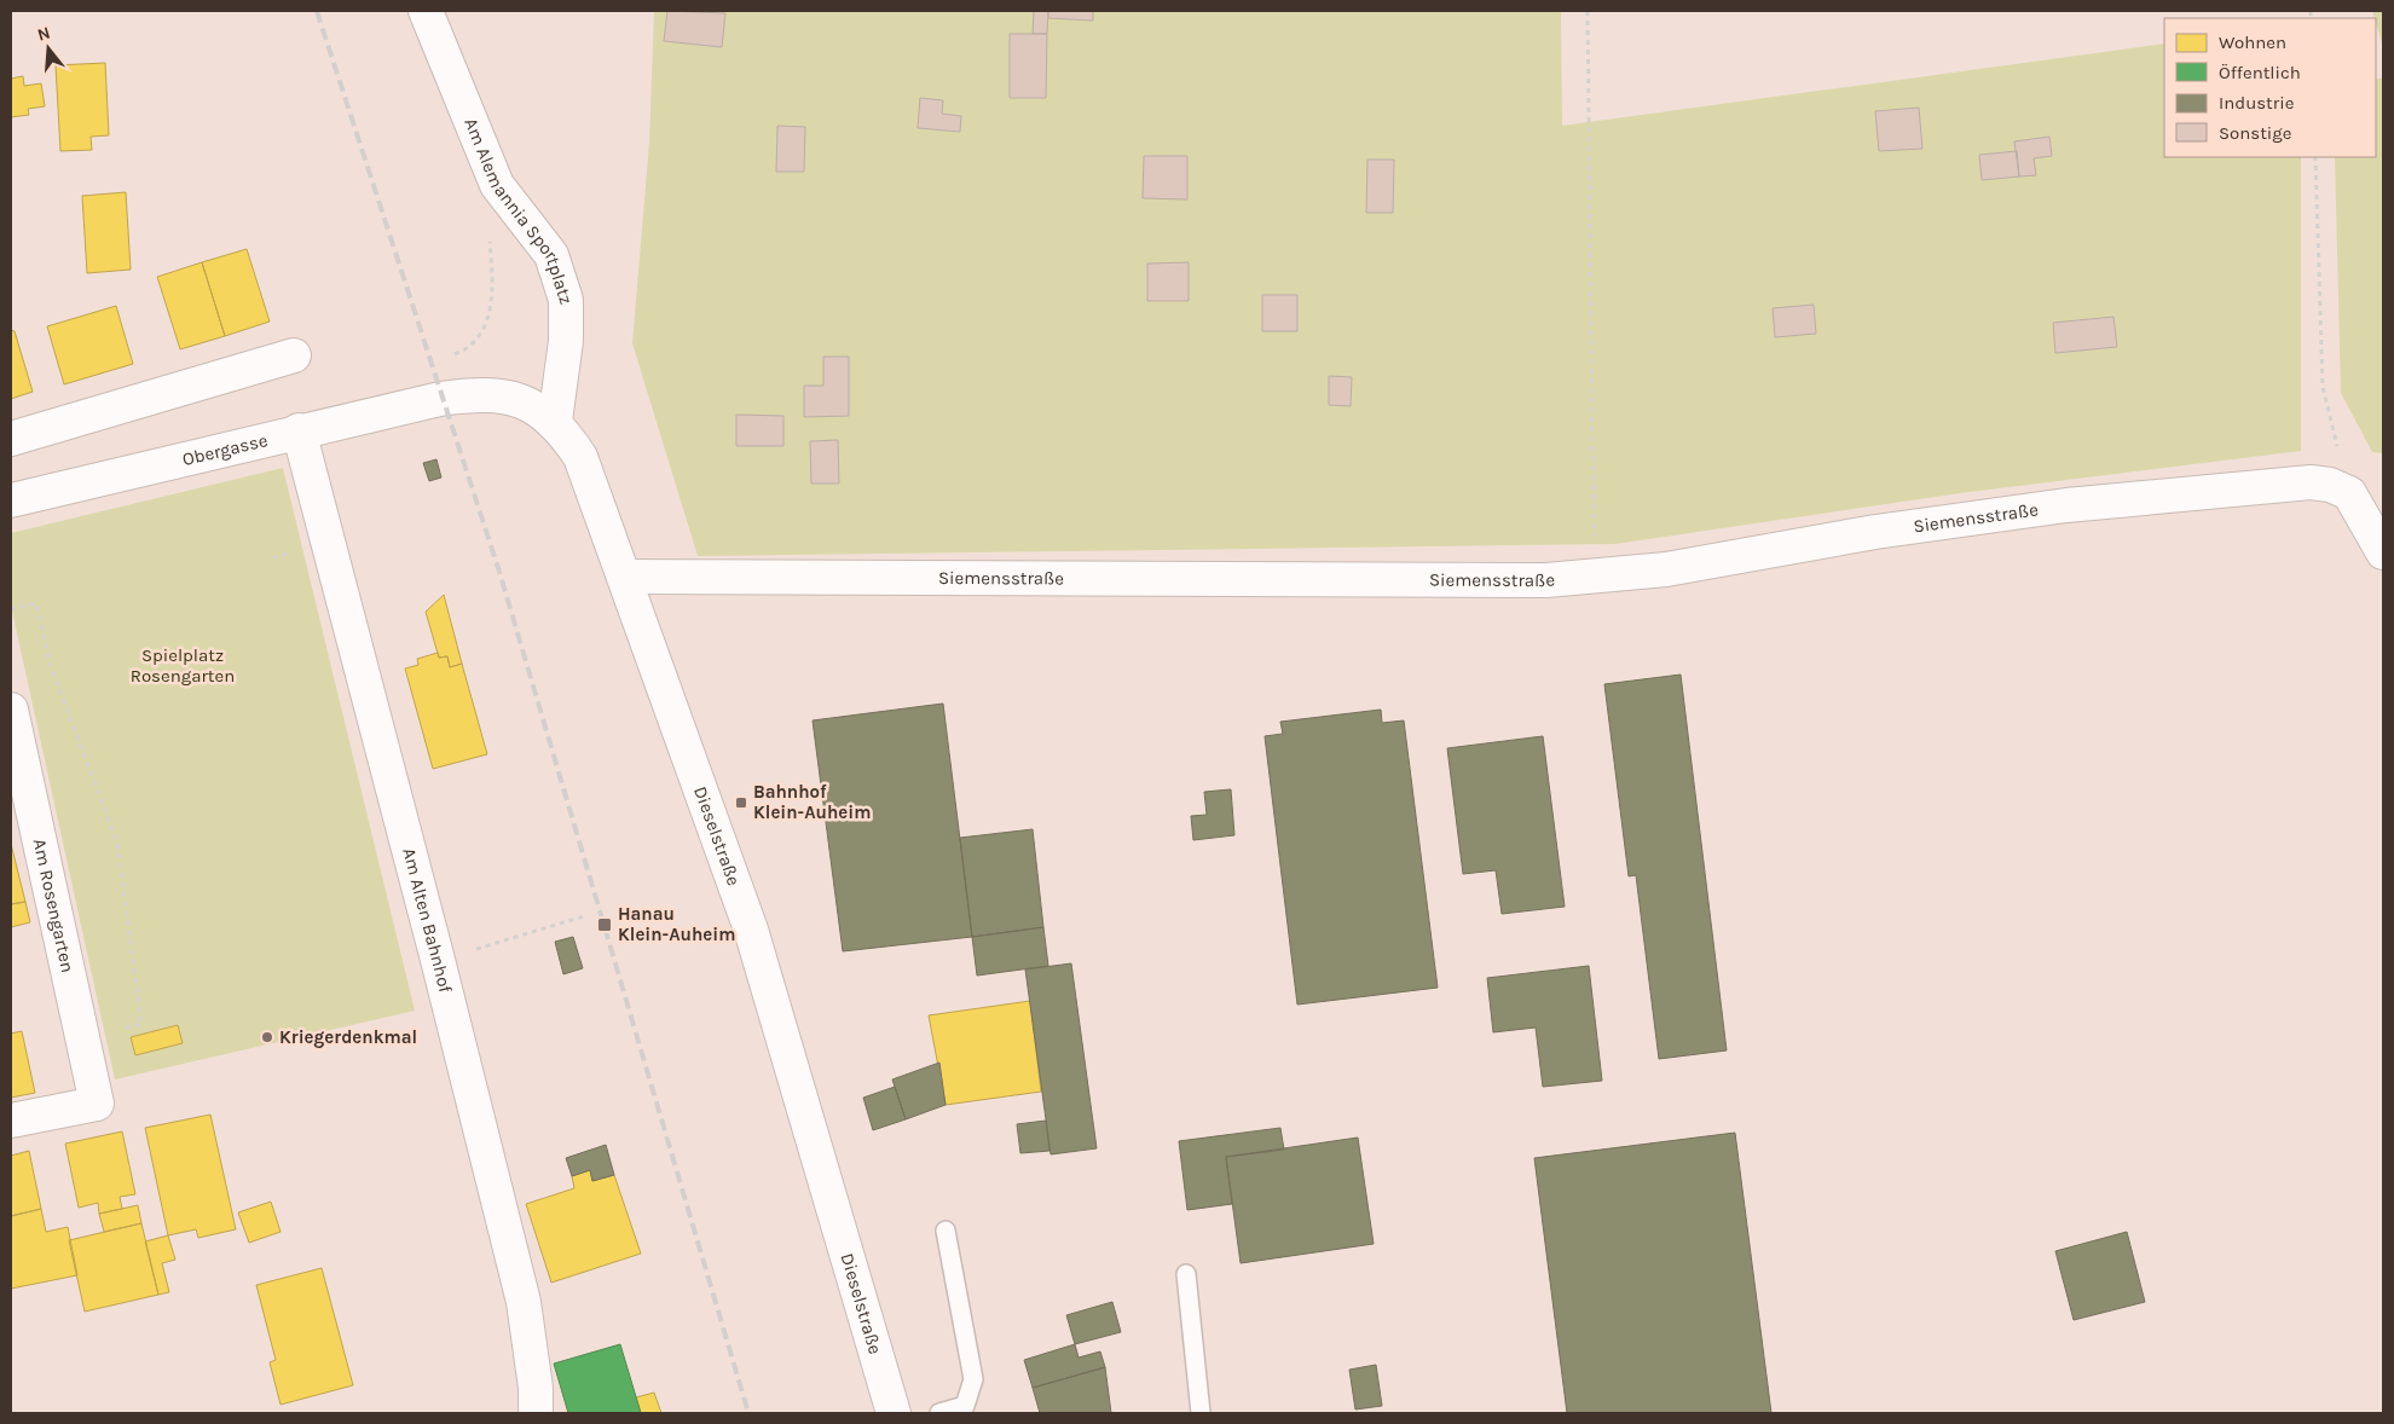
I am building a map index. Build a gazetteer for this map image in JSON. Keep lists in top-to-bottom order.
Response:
{
  "streets": {
    "street": [
      "Am Alemannia Sportplatz",
      "Obergasse",
      "Siemensstraße",
      "Dieselstraße",
      "Am Rosengarten",
      "Am Alten Bahnhof"
    ]
  },
  "crossings": [
    ["Am Alemannia Sportplatz", "Dieselstraße"],
    ["Obergasse", "Dieselstraße"],
    ["Obergasse", "Am Alten Bahnhof"],
    ["Siemensstraße", "Dieselstraße"]
  ],
  "parks": ["Spielplatz Rosengarten"],
  "places": {
    "transit": ["Bahnhof Klein-Auheim", "Hanau Klein-Auheim"],
    "other": ["Kriegerdenkmal"]
  },
  "legend": [
    "Wohnen",
    "Öffentlich",
    "Industrie",
    "Sonstige"
  ],
  "north": "top"
}
